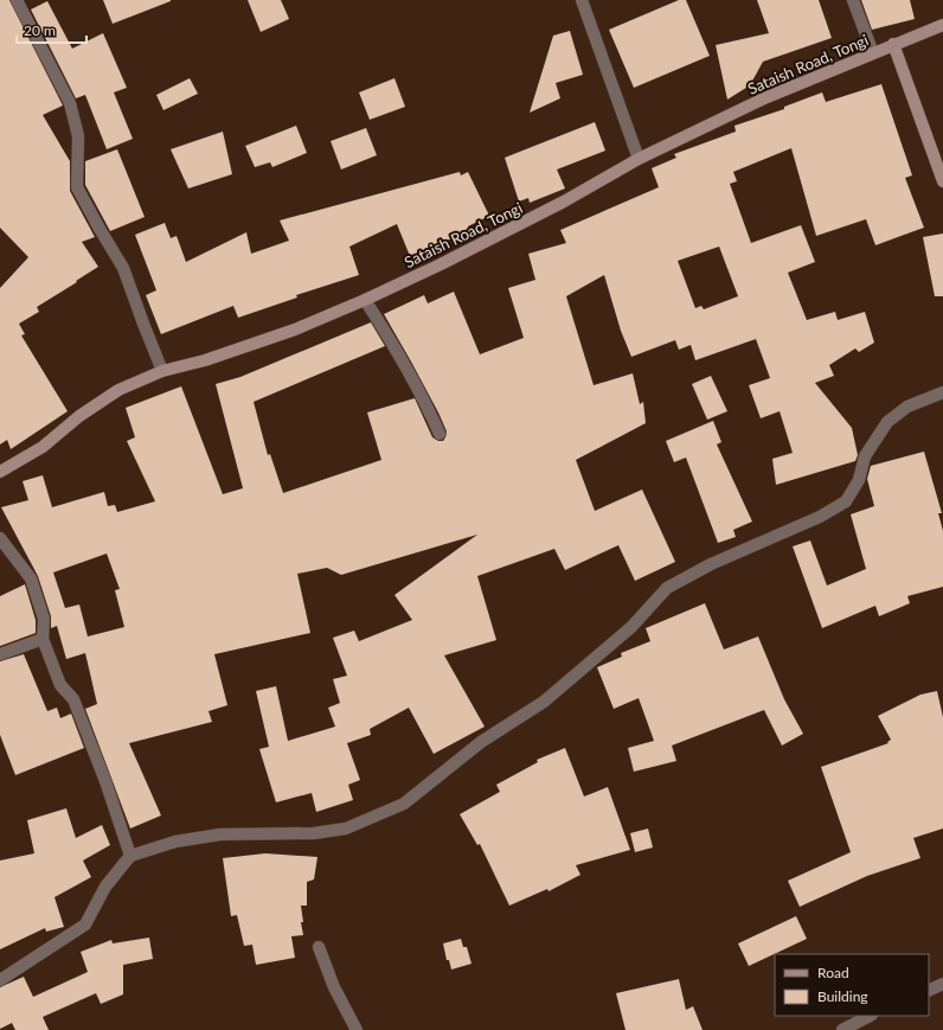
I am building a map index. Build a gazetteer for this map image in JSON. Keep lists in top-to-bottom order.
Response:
{
  "streets": {
    "street": ["Sataish Road, Tongi"]
  },
  "legend": ["Road", "Building"],
  "scale_bar": "20 m"
}
